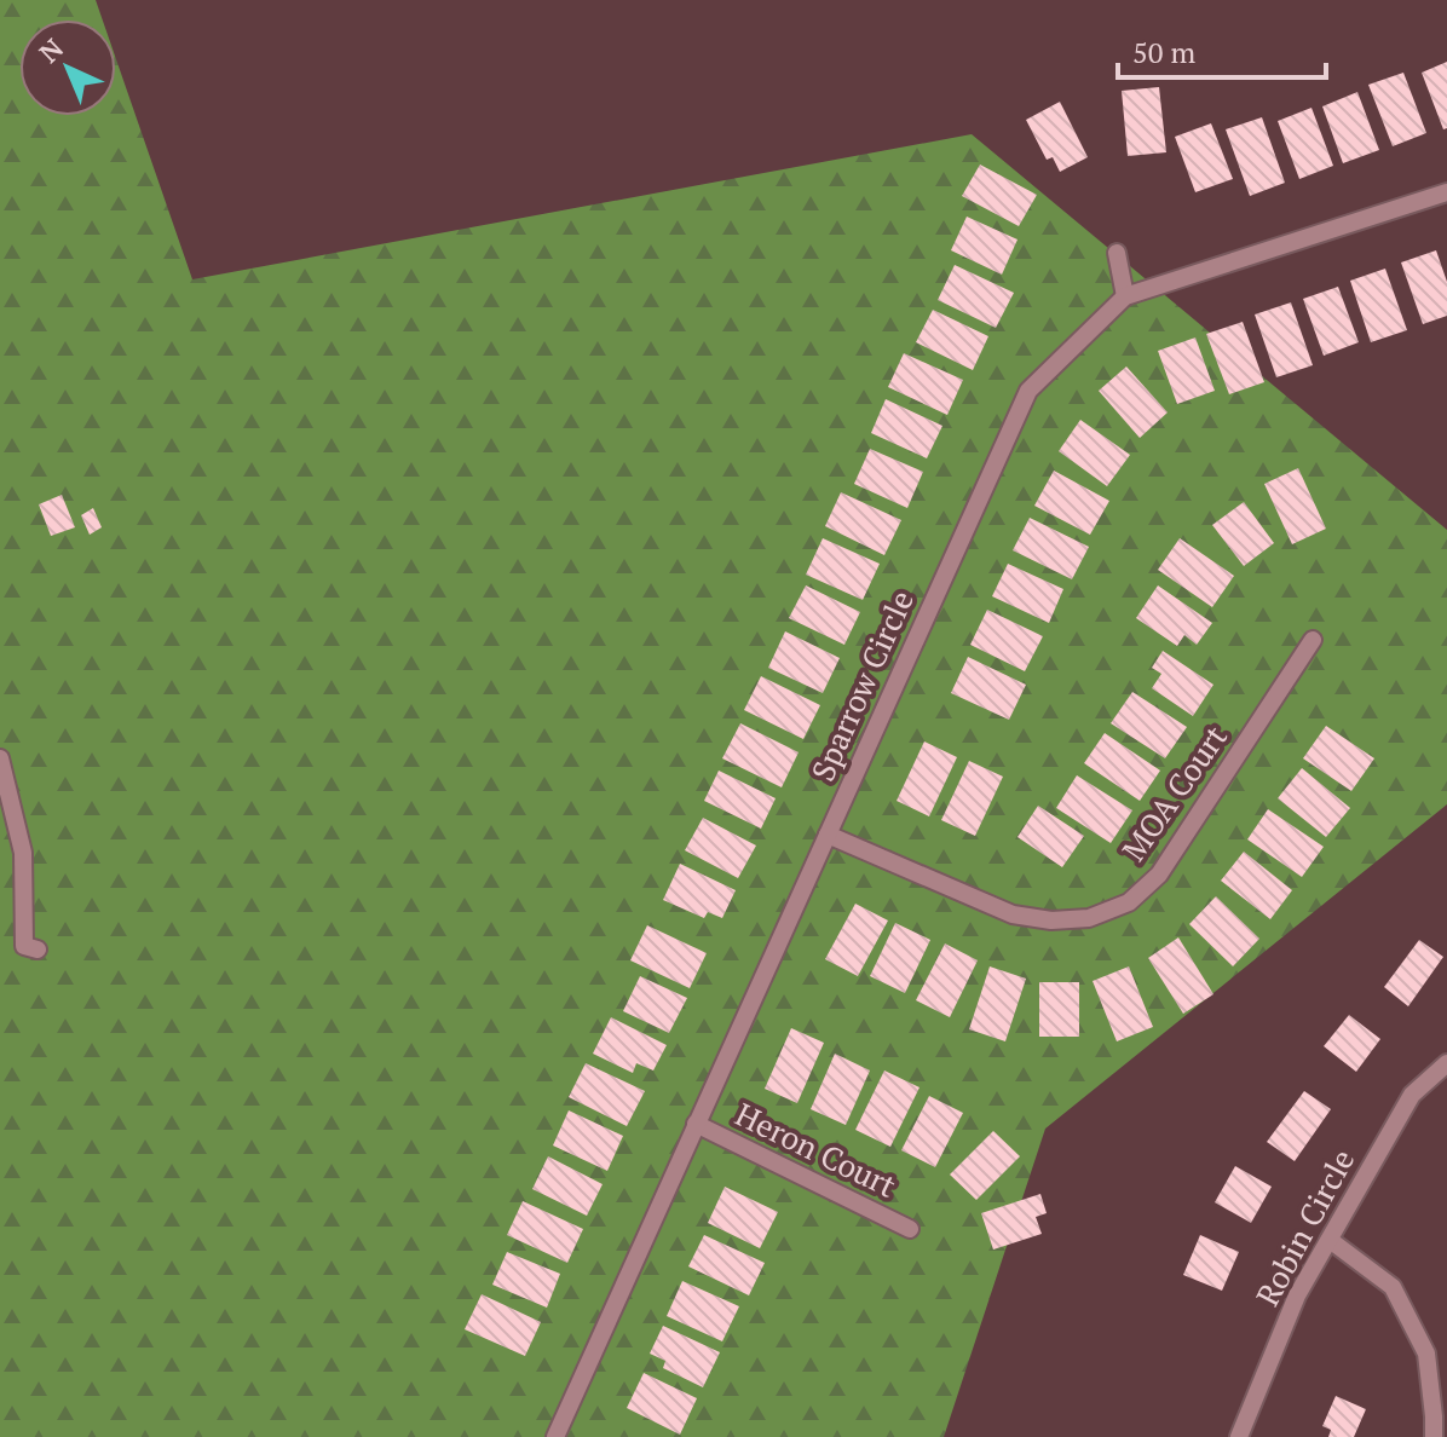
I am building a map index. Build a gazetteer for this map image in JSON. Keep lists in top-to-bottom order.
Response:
{
  "streets": {
    "street": [
      "Sparrow Circle",
      "MOA Court",
      "Heron Court",
      "Robin Circle"
    ]
  },
  "crossings": [
    ["Sparrow Circle", "MOA Court"],
    ["Sparrow Circle", "Heron Court"]
  ],
  "scale_bar": "50 m",
  "north": "top left"
}
